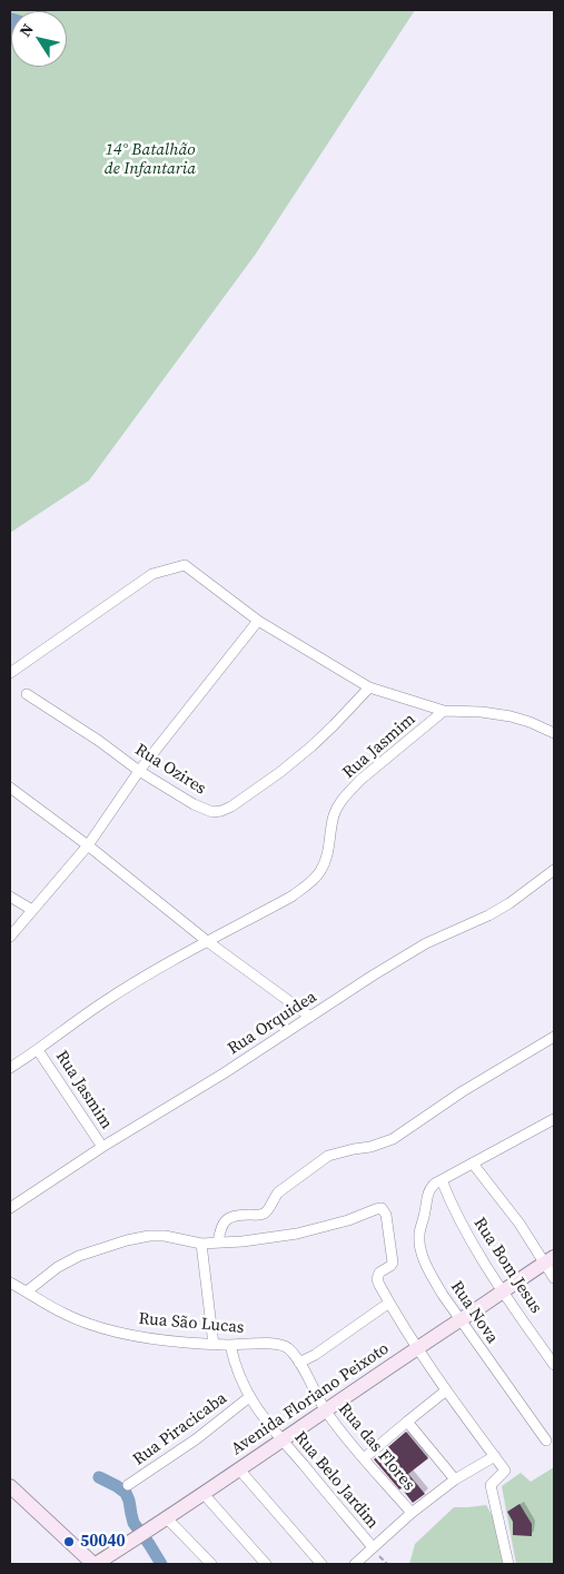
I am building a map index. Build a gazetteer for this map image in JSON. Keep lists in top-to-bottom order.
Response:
{
  "streets": {
    "street": [
      "Rua Jasmim",
      "Rua Ozires",
      "Rua Orquidea",
      "Rua Bom Jesus",
      "Rua Nova",
      "Rua São Lucas",
      "Avenida Floriano Peixoto",
      "Rua Piracicaba",
      "Rua das Flores",
      "Rua Belo Jardim"
    ]
  },
  "crossings": [
    ["Rua Jasmim", "Rua Orquidea"],
    ["Rua Bom Jesus", "Rua Nova"],
    ["Rua Bom Jesus", "Avenida Floriano Peixoto"],
    ["Rua Nova", "Avenida Floriano Peixoto"],
    ["Rua São Lucas", "Rua das Flores"],
    ["Rua São Lucas", "Rua Belo Jardim"],
    ["Avenida Floriano Peixoto", "Rua das Flores"],
    ["Avenida Floriano Peixoto", "Rua Belo Jardim"],
    ["Rua Piracicaba", "Rua Belo Jardim"]
  ],
  "parks": ["14° Batalhão de Infantaria"],
  "places": ["50040"],
  "north": "top left"
}
